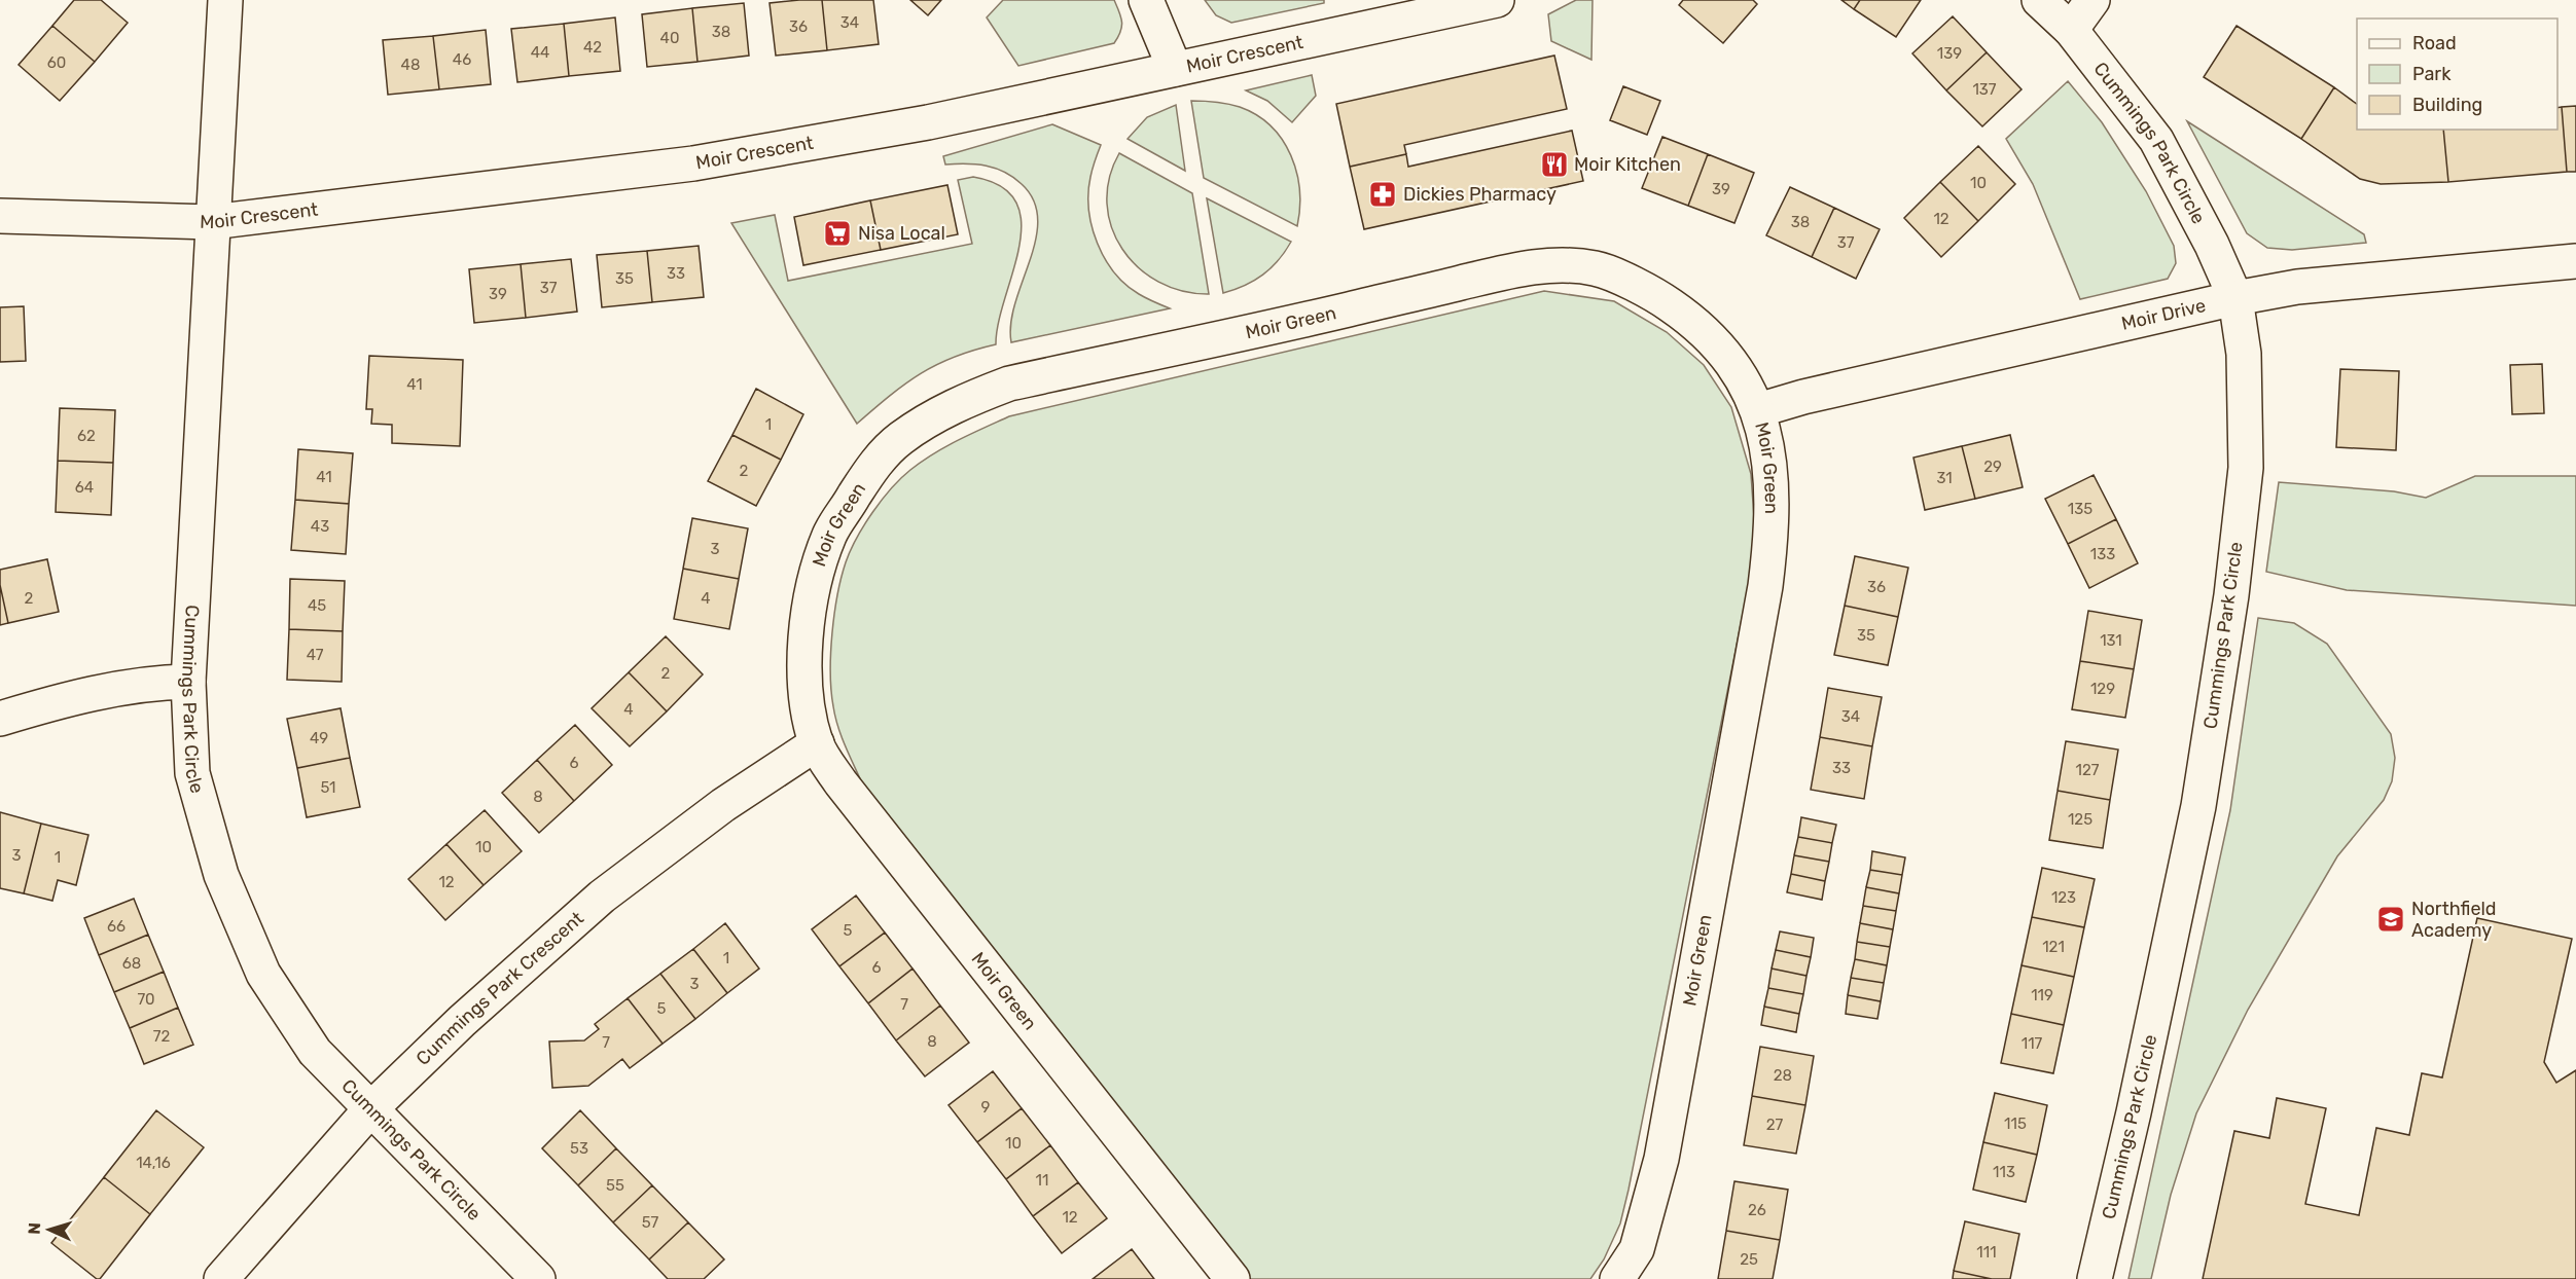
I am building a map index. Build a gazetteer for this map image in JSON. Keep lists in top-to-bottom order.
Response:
{
  "streets": {
    "street": [
      "Moir Crescent",
      "Cummings Park Circle",
      "Moir Drive",
      "Moir Green",
      "Cummings Park Crescent"
    ]
  },
  "crossings": [
    ["Moir Crescent", "Cummings Park Circle"],
    ["Cummings Park Circle", "Moir Drive"],
    ["Cummings Park Circle", "Cummings Park Crescent"],
    ["Moir Drive", "Moir Green"],
    ["Moir Green", "Cummings Park Crescent"]
  ],
  "places": {
    "restaurant": ["Moir Kitchen"],
    "pharmacy": ["Dickies Pharmacy"],
    "supermarket": ["Nisa Local"],
    "school or university": ["Northfield Academy"]
  },
  "house_numbers": [
    "34",
    "36",
    "38",
    "40",
    "42",
    "44",
    "139",
    "46",
    "60",
    "48",
    "137",
    "10",
    "39",
    "12",
    "38",
    "37",
    "33",
    "35",
    "37",
    "39",
    "41",
    "1",
    "62",
    "29",
    "2",
    "41",
    "31",
    "64",
    "135",
    "43",
    "3",
    "133",
    "36",
    "2",
    "4",
    "45",
    "35",
    "131",
    "47",
    "2",
    "129",
    "4",
    "34",
    "49",
    "6",
    "33",
    "127",
    "51",
    "8",
    "125",
    "10",
    "3",
    "1",
    "12",
    "123",
    "66",
    "5",
    "121",
    "1",
    "68",
    "6",
    "3",
    "119",
    "70",
    "7",
    "5",
    "72",
    "8",
    "7",
    "117",
    "28",
    "9",
    "115",
    "27",
    "10",
    "53",
    "14,16",
    "113",
    "11",
    "55",
    "26",
    "12",
    "57",
    "111",
    "25"
  ],
  "legend": ["Road", "Park", "Building"],
  "north": "left"
}
